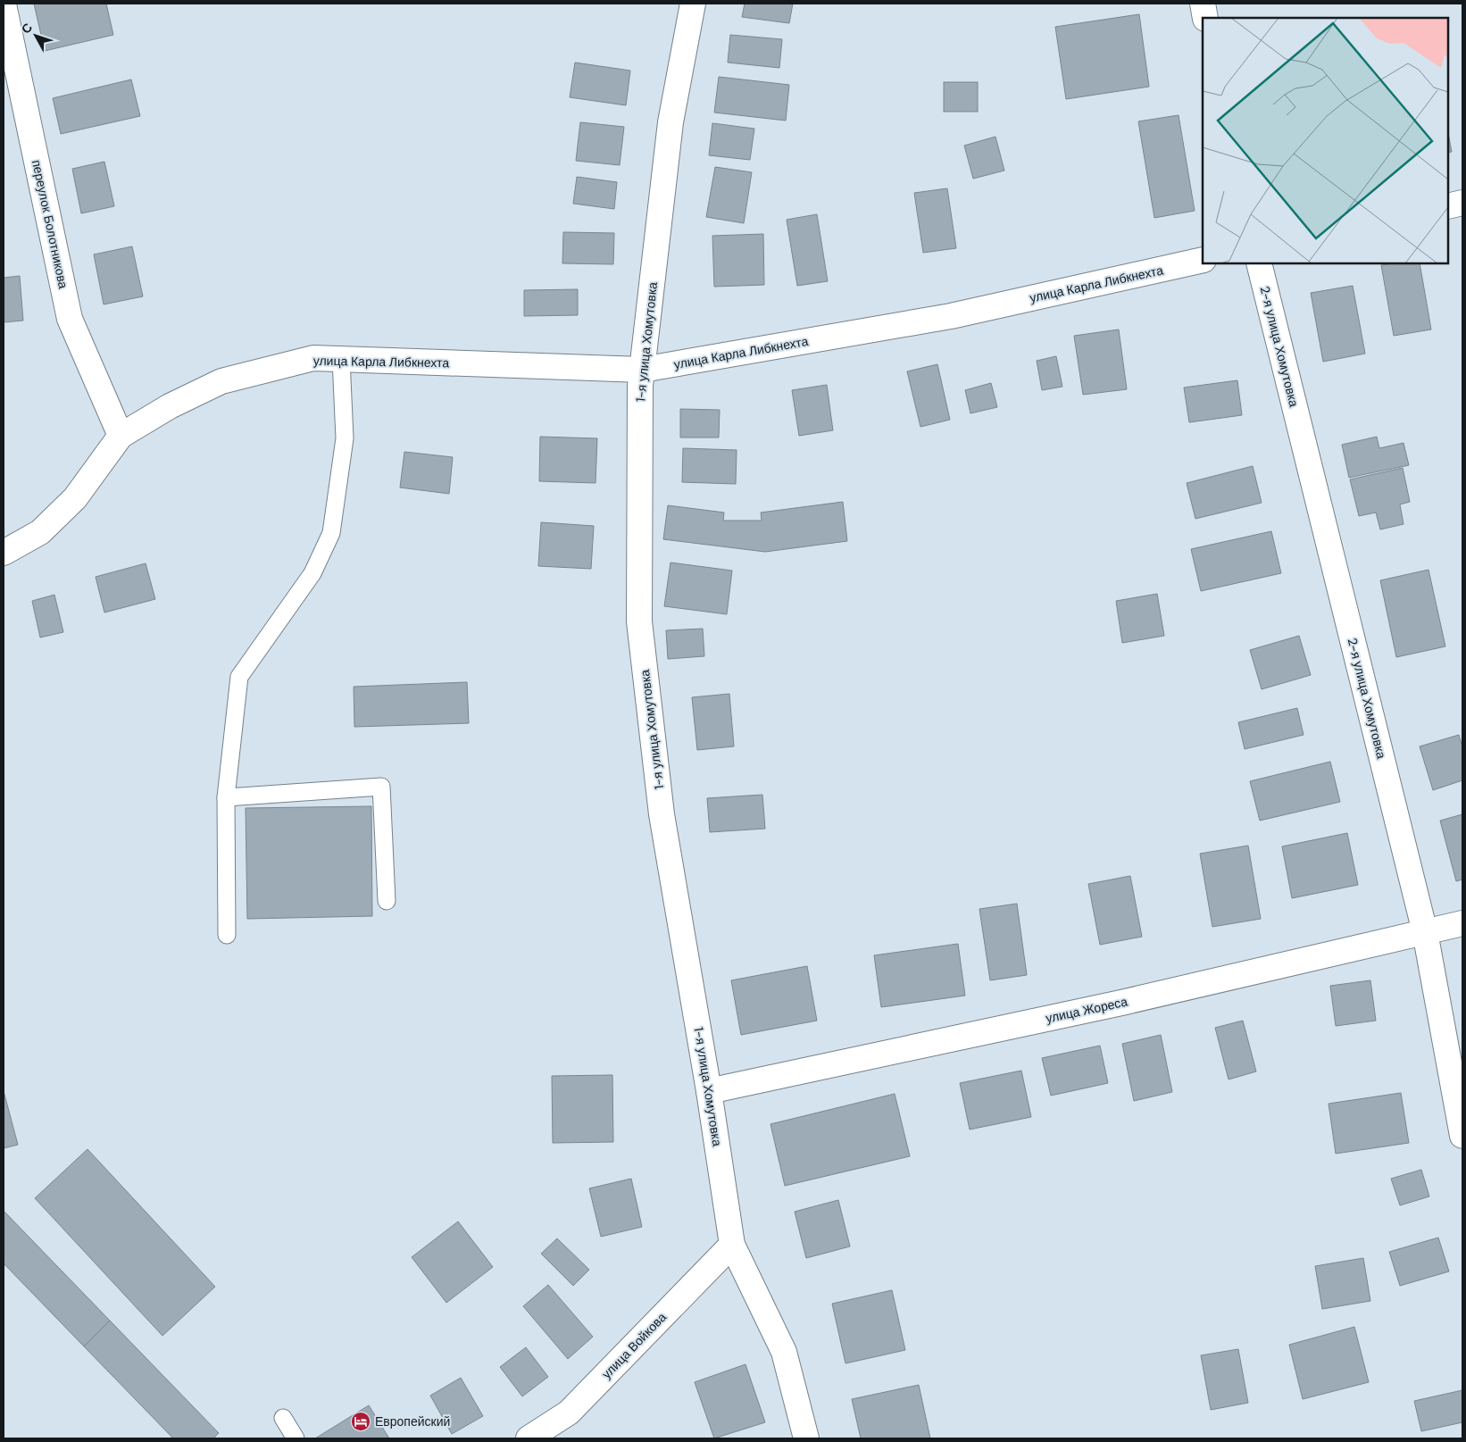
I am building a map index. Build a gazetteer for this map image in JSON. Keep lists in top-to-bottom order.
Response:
{
  "streets": {
    "street": [
      "переулок Болотникова",
      "улица Карла Либкнехта",
      "1-я улица Хомутовка",
      "2-я улица Хомутовка",
      "улица Жореса",
      "улица Войкова"
    ]
  },
  "crossings": [
    ["переулок Болотникова", "улица Карла Либкнехта"],
    ["улица Карла Либкнехта", "1-я улица Хомутовка"],
    ["1-я улица Хомутовка", "улица Жореса"],
    ["1-я улица Хомутовка", "улица Войкова"],
    ["2-я улица Хомутовка", "улица Жореса"]
  ],
  "places": {
    "hotel": ["Европейский"]
  },
  "north": "top left"
}
